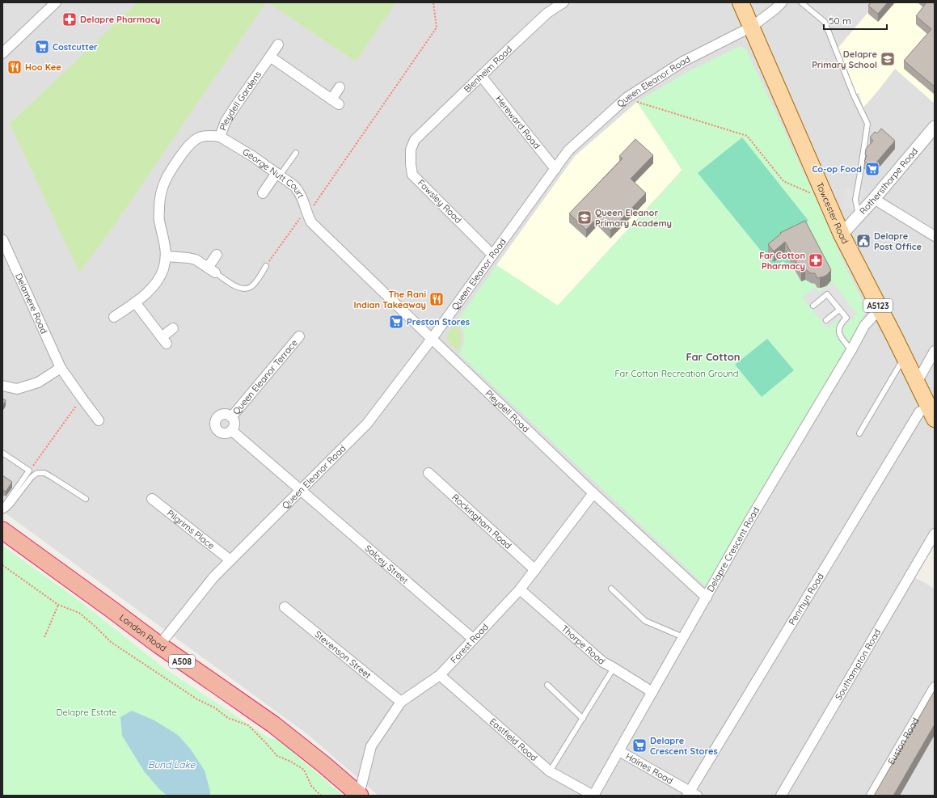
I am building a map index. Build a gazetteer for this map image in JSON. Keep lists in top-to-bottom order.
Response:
{
  "streets": {
    "highway": ["London Road", "A508"],
    "main road": ["Towcester Road", "A5123"],
    "street": [
      "Blenheim Road",
      "Queen Eleanor Road",
      "Pleydell Gardens",
      "Hereward Road",
      "George Nutt Court",
      "Rothersthorpe Road",
      "Fawsley Road",
      "Delamere Road",
      "Queen Eleanor Terrace",
      "Pleydell Road",
      "Rockingham Road",
      "Pilgrims Place",
      "Delapre Crescent Road",
      "Salcey Street",
      "Penrhyn Road",
      "Forest Road",
      "Thorpe Road",
      "Stevenson Street",
      "Southampton Road",
      "Eastfield Road",
      "Euston Road",
      "Haines Road"
    ]
  },
  "crossings": [
    ["Blenheim Road", "Hereward Road"],
    ["Blenheim Road", "Fawsley Road"],
    ["Queen Eleanor Road", "Hereward Road"],
    ["Queen Eleanor Road", "Fawsley Road"],
    ["Queen Eleanor Road", "Towcester Road"],
    ["Queen Eleanor Road", "Pleydell Road"],
    ["Queen Eleanor Road", "Pilgrims Place"],
    ["Queen Eleanor Road", "Salcey Street"],
    ["Queen Eleanor Road", "London Road"],
    ["Pleydell Gardens", "George Nutt Court"],
    ["George Nutt Court", "Pleydell Road"],
    ["Rothersthorpe Road", "Towcester Road"],
    ["Towcester Road", "Delapre Crescent Road"],
    ["Towcester Road", "Penrhyn Road"],
    ["Pleydell Road", "Delapre Crescent Road"],
    ["Pleydell Road", "Forest Road"],
    ["Rockingham Road", "Forest Road"],
    ["Delapre Crescent Road", "Thorpe Road"],
    ["Delapre Crescent Road", "Eastfield Road"],
    ["Delapre Crescent Road", "Haines Road"],
    ["Salcey Street", "Forest Road"],
    ["Penrhyn Road", "Haines Road"],
    ["London Road", "Forest Road"],
    ["Forest Road", "Thorpe Road"],
    ["Forest Road", "Stevenson Street"],
    ["Forest Road", "Eastfield Road"]
  ],
  "districts": ["Far Cotton"],
  "water": ["Bund Lake"],
  "parks": ["Far Cotton Recreation Ground", "Delapre Estate"],
  "places": {
    "pharmacy": ["Delapre Pharmacy", "Far Cotton Pharmacy"],
    "supermarket": [
      "Costcutter",
      "Co-op Food",
      "Preston Stores",
      "Delapre Crescent Stores"
    ],
    "school or university": ["Delapre Primary School", "Queen Eleanor Primary Academy"],
    "restaurant": ["Hoo Kee", "The Rani Indian Takeaway"],
    "public building": ["Delapre Post Office"]
  },
  "scale_bar": "50 m"
}
